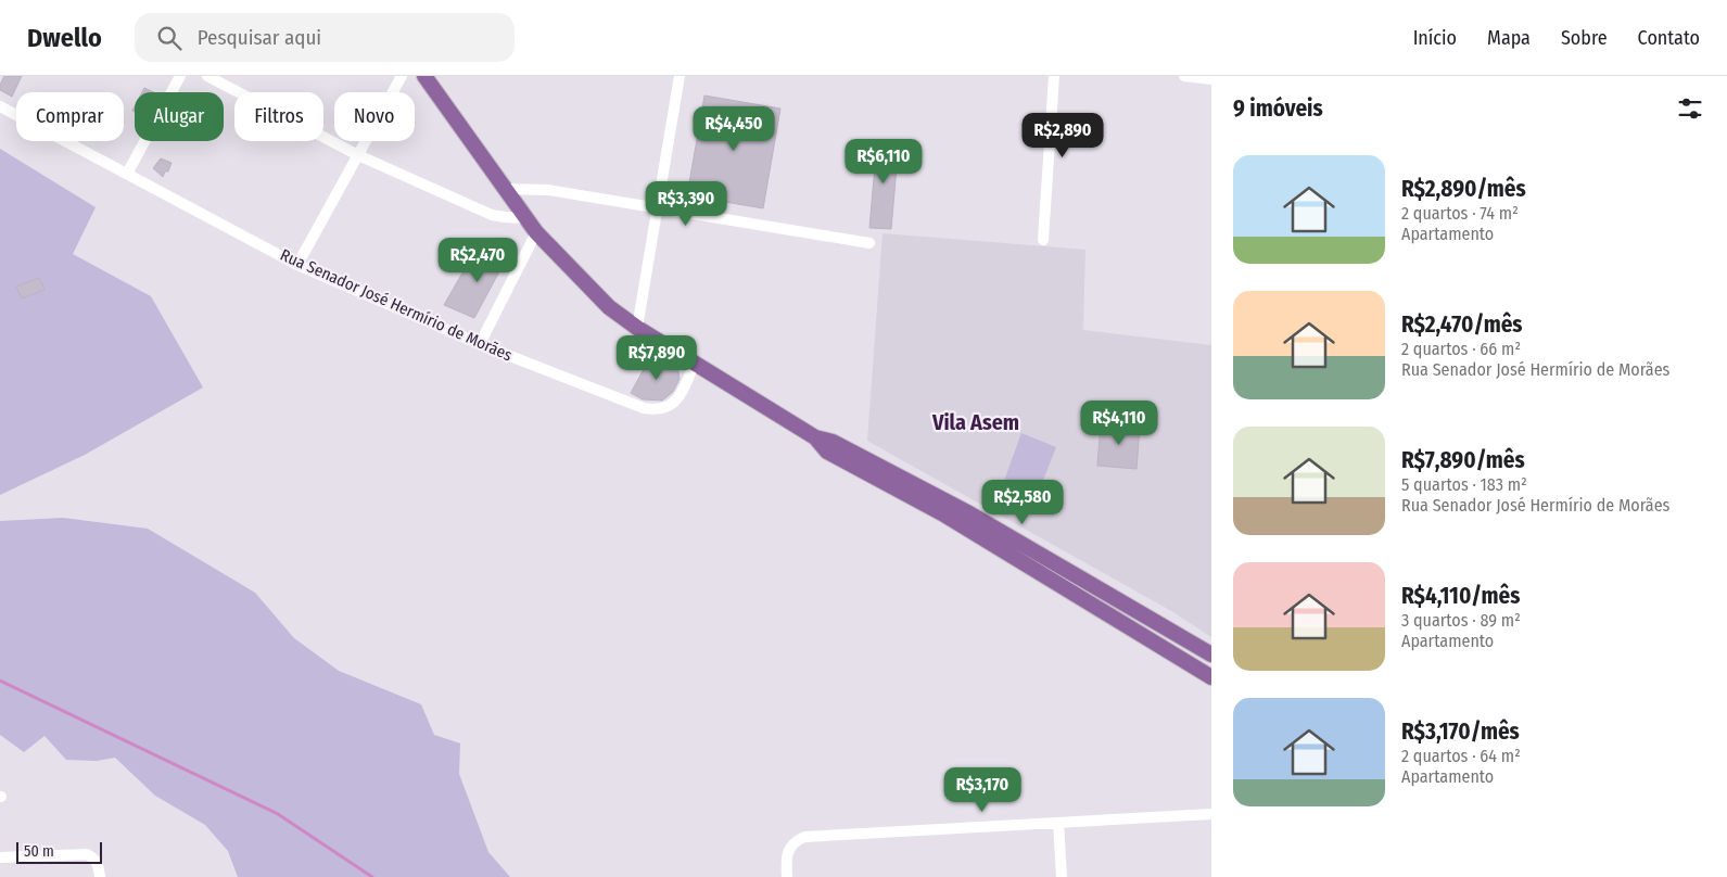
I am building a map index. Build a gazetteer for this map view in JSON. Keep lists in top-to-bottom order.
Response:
{
  "streets": {
    "street": ["Rua Senador José Hermírio de Morães"]
  },
  "districts": ["Vila Asem"],
  "scale_bar": "50 m",
  "page": {
    "header": "Dwello",
    "search": "Pesquisar aqui",
    "nav": [
      "Início",
      "Mapa",
      "Sobre",
      "Contato"
    ],
    "heading": "9 imóveis",
    "chip": [
      "Comprar",
      "Alugar",
      "Filtros",
      "Novo"
    ],
    "price": [
      "R$4,450",
      "R$2,890",
      "R$6,110",
      "R$3,390",
      "R$2,470",
      "R$7,890",
      "R$4,110",
      "R$2,580",
      "R$3,170"
    ],
    "list": [
      {
        "name": "R$2,890/mês",
        "note": "2 quartos · 74 m² · Apartamento"
      },
      {
        "name": "R$2,470/mês",
        "note": "2 quartos · 66 m² · Rua Senador José Hermírio de Morães"
      },
      {
        "name": "R$7,890/mês",
        "note": "5 quartos · 183 m² · Rua Senador José Hermírio de Morães"
      },
      {
        "name": "R$4,110/mês",
        "note": "3 quartos · 89 m² · Apartamento"
      },
      {
        "name": "R$3,170/mês",
        "note": "2 quartos · 64 m² · Apartamento"
      }
    ],
    "scale": "50 m"
  }
}
